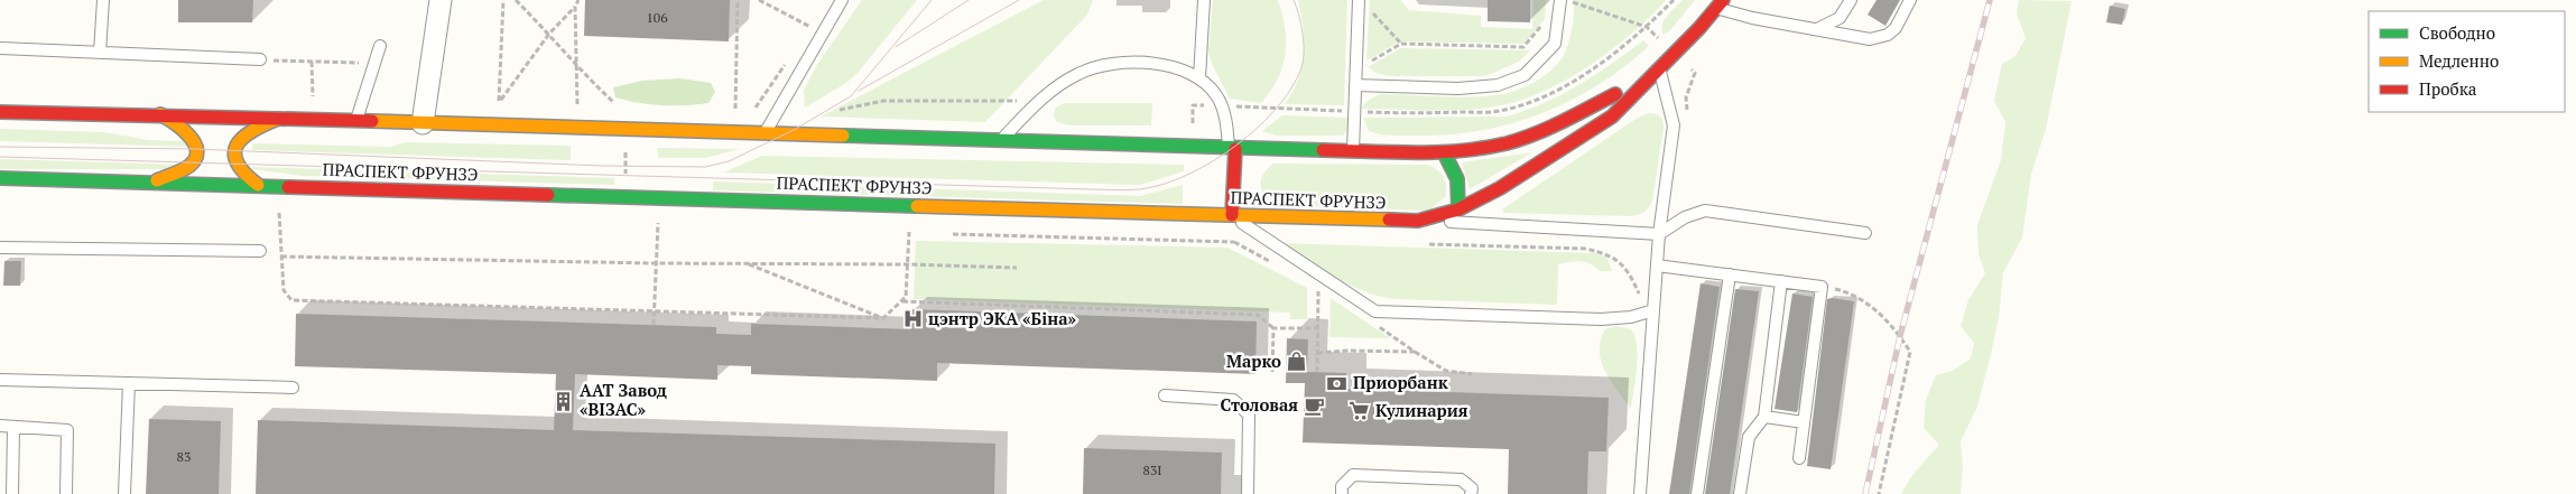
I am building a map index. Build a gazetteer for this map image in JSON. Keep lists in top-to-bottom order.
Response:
{
  "streets": {
    "main road": ["ПРАСПЕКТ ФРУНЗЭ"]
  },
  "places": {
    "hospital": ["цэнтр ЭКА «Біна»"],
    "shop": ["Марко"],
    "bank": ["Приорбанк"],
    "building": ["ААТ Завод «ВІЗАС»"],
    "cafe": ["Столовая"],
    "supermarket": ["Кулинария"]
  },
  "house_numbers": ["106", "83", "83І"],
  "legend": ["Свободно", "Медленно", "Пробка"]
}
